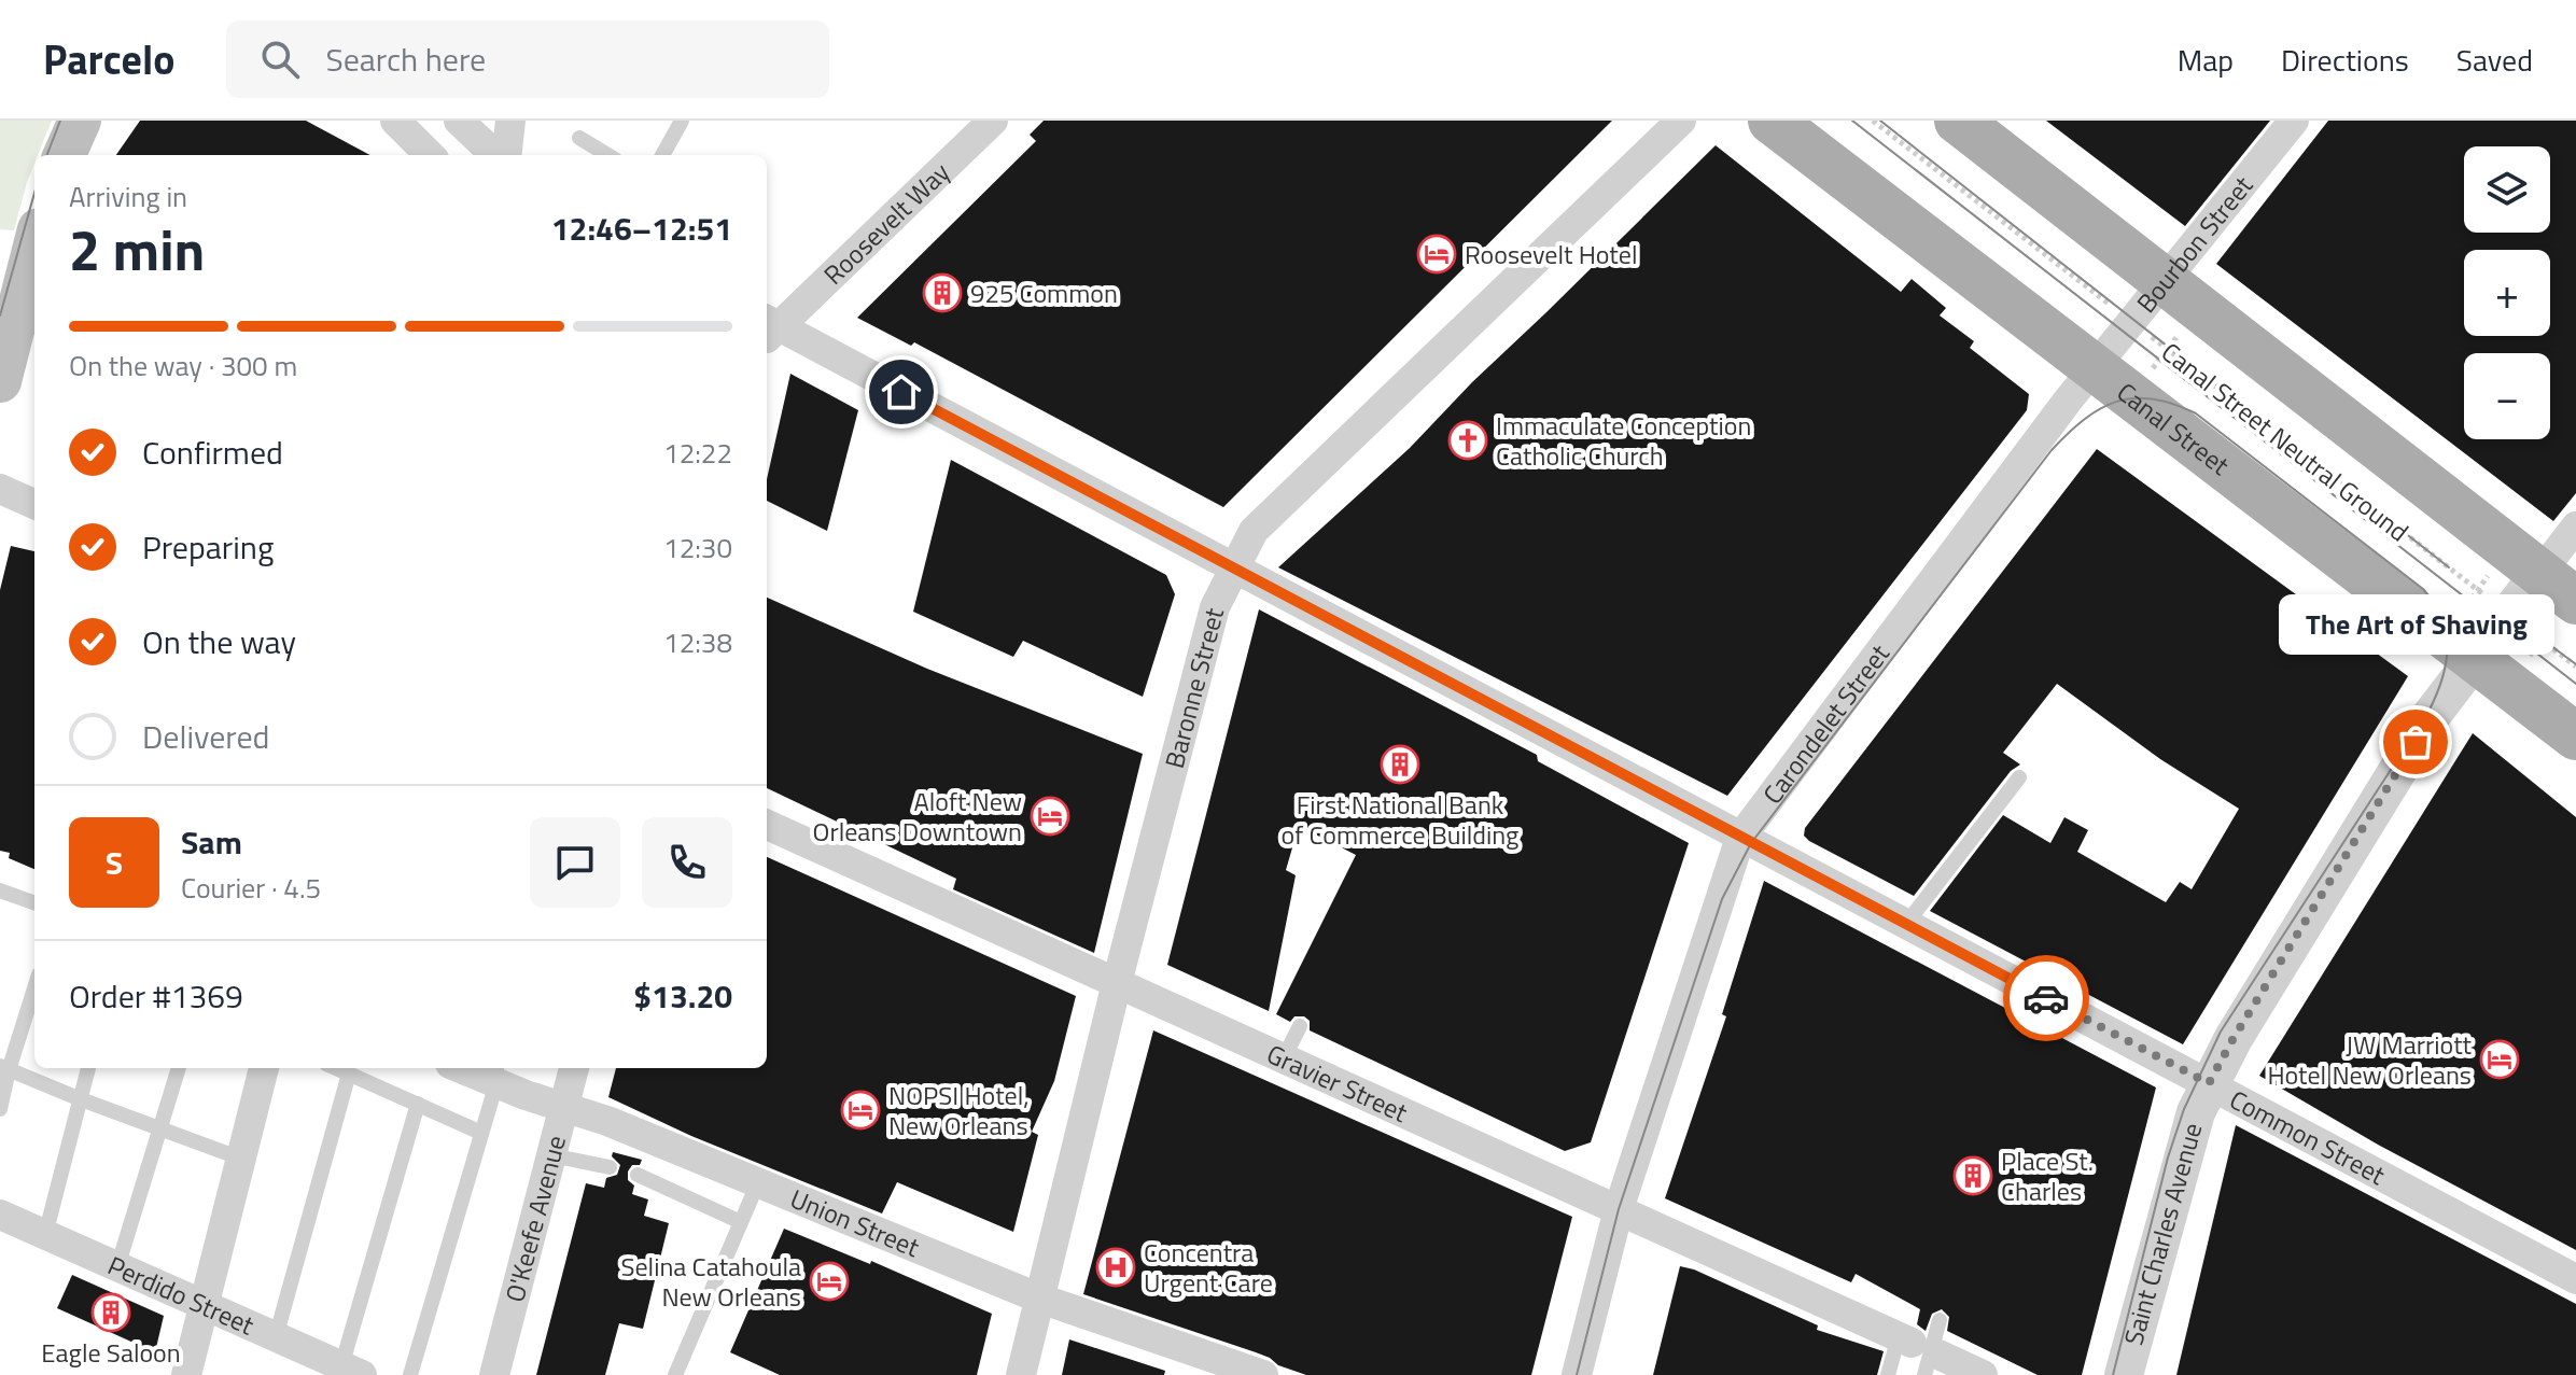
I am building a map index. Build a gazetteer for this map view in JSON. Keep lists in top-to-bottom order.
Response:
{
  "streets": {
    "main road": ["Canal Street"],
    "street": [
      "Roosevelt Way",
      "Bourbon Street",
      "Baronne Street",
      "Carondelet Street",
      "Gravier Street",
      "Common Street",
      "O'Keefe Avenue",
      "Union Street",
      "Saint Charles Avenue",
      "Perdido Street"
    ],
    "path": ["Canal Street Neutral Ground"]
  },
  "crossings": [
    ["Roosevelt Way", "Common Street"],
    ["Bourbon Street", "Canal Street"],
    ["Bourbon Street", "Canal Street Neutral Ground"],
    ["Bourbon Street", "Carondelet Street"],
    ["Canal Street", "Carondelet Street"],
    ["Canal Street", "Saint Charles Avenue"],
    ["Canal Street Neutral Ground", "Saint Charles Avenue"],
    ["Baronne Street", "Gravier Street"],
    ["Baronne Street", "Common Street"],
    ["Baronne Street", "Union Street"],
    ["Carondelet Street", "Gravier Street"],
    ["Carondelet Street", "Common Street"],
    ["Common Street", "Saint Charles Avenue"],
    ["O'Keefe Avenue", "Union Street"]
  ],
  "places": {
    "hotel": [
      "Roosevelt Hotel",
      "Aloft New Orleans Downtown",
      "JW Marriott Hotel New Orleans",
      "NOPSI Hotel, New Orleans",
      "Selina Catahoula New Orleans"
    ],
    "building": [
      "925 Common",
      "First National Bank of Commerce Building",
      "Place St. Charles",
      "Eagle Saloon"
    ],
    "church": ["Immaculate Conception Catholic Church"],
    "other": ["The Art of Shaving"],
    "hospital": ["Concentra Urgent Care"]
  },
  "page": {
    "header": "Parcelo",
    "search": "Search here",
    "nav": ["Map", "Directions", "Saved"],
    "map_buttons": ["+", "−"],
    "heading": ["2 min", "Arriving in", "12:46–12:51"],
    "panel": [
      "Sam",
      "Courier · 4.5",
      "Order #1369",
      "$13.20"
    ],
    "bar": "On the way · 300 m",
    "list": [
      ["Confirmed", "12:22"],
      ["Preparing", "12:30"],
      ["On the way", "12:38"],
      "Delivered"
    ],
    "bubble": "The Art of Shaving",
    "round": "S"
  }
}
